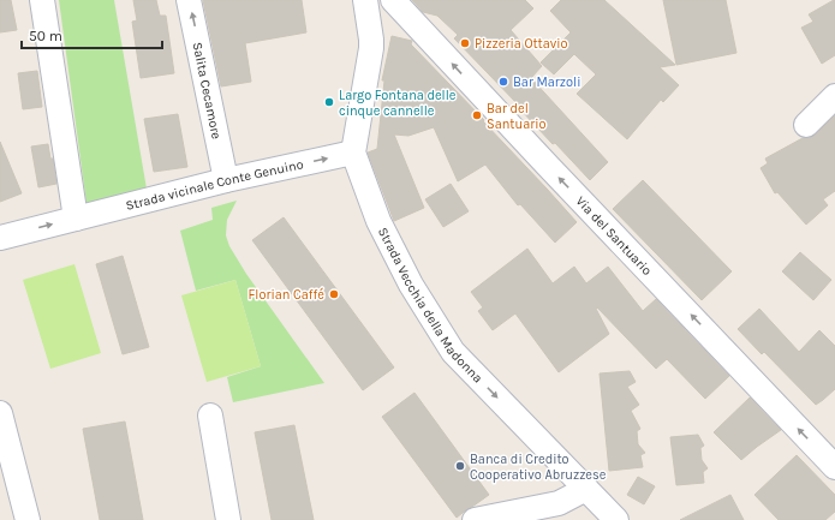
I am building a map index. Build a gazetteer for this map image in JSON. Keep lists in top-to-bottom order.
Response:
{
  "streets": {
    "street": [
      "Salita Cecamore",
      "Strada vicinale Conte Genuino",
      "Via del Santuario",
      "Strada Vecchia della Madonna"
    ]
  },
  "crossings": [
    ["Salita Cecamore", "Strada vicinale Conte Genuino"],
    ["Strada vicinale Conte Genuino", "Strada Vecchia della Madonna"]
  ],
  "one_way": ["Strada vicinale Conte Genuino", "Via del Santuario", "Strada Vecchia della Madonna"],
  "places": [
    "Pizzeria Ottavio",
    "Bar Marzoli",
    "Largo Fontana delle cinque cannelle",
    "Bar del Santuario",
    "Florian Caffé",
    "Banca di Credito Cooperativo Abruzzese"
  ],
  "scale_bar": "50 m"
}
